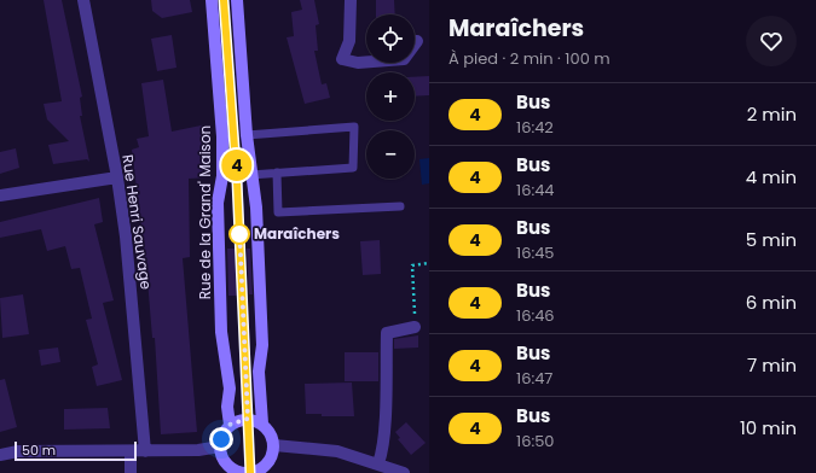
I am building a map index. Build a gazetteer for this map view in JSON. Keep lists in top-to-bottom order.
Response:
{
  "streets": {
    "main road": ["Rue de la Grand' Maison"],
    "street": ["Rue Henri Sauvage"]
  },
  "places": ["Maraîchers"],
  "lines": ["bus line 4"],
  "scale_bar": "50 m",
  "page": {
    "on_map": "4",
    "heading": ["Maraîchers", "À pied · 2 min · 100 m"],
    "map_buttons": ["+", "−"],
    "list": [
      {
        "mark": "4",
        "name": "Bus",
        "note": "16:42",
        "value": "2 min"
      },
      {
        "mark": "4",
        "name": "Bus",
        "note": "16:44",
        "value": "4 min"
      },
      {
        "mark": "4",
        "name": "Bus",
        "note": "16:45",
        "value": "5 min"
      },
      {
        "mark": "4",
        "name": "Bus",
        "note": "16:46",
        "value": "6 min"
      },
      {
        "mark": "4",
        "name": "Bus",
        "note": "16:47",
        "value": "7 min"
      },
      {
        "mark": "4",
        "name": "Bus",
        "note": "16:50",
        "value": "10 min"
      }
    ],
    "scale": "50 m"
  }
}
